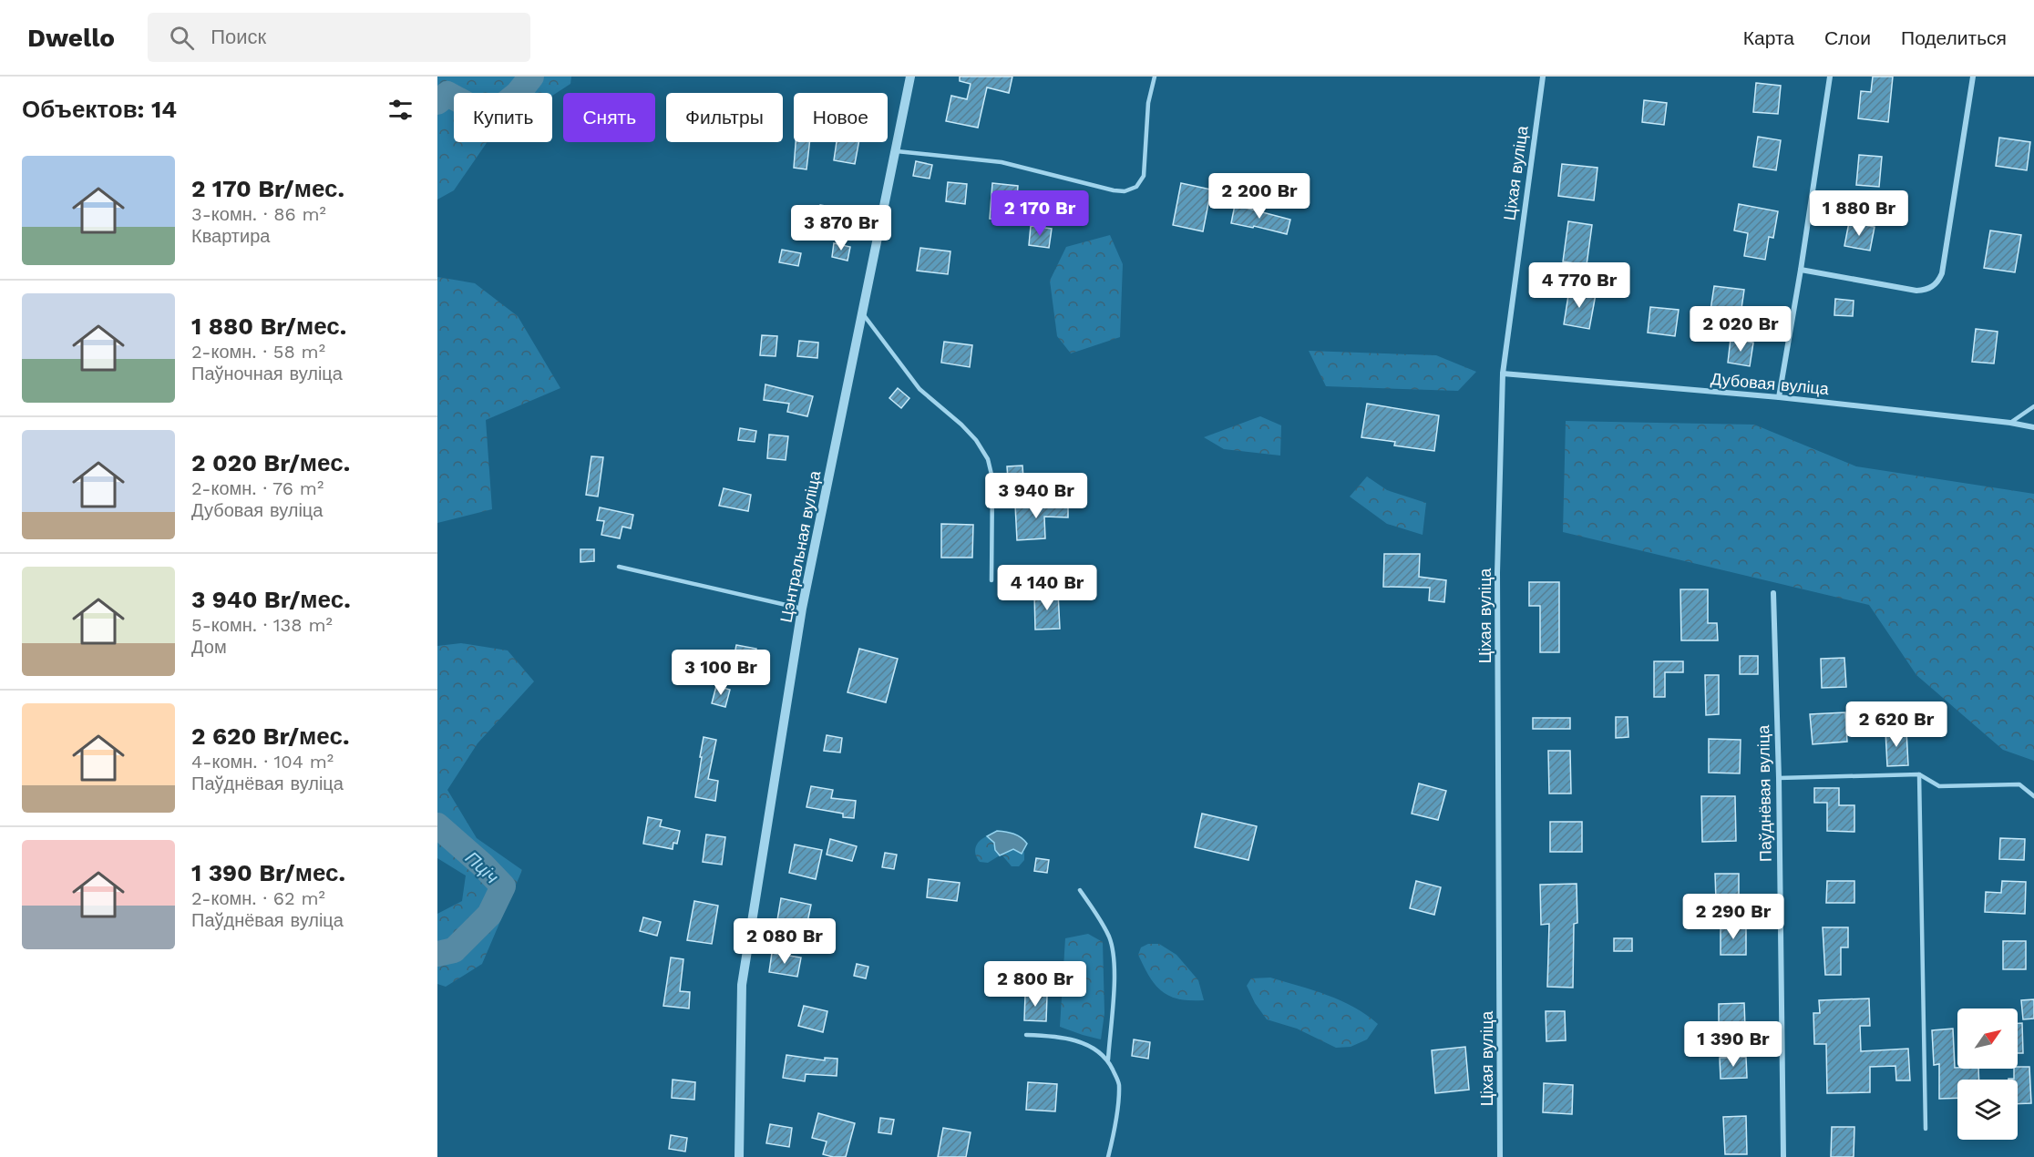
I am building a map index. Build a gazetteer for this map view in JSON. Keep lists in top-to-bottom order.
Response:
{
  "streets": {
    "street": [
      "Ціхая вуліца",
      "Дубовая вуліца",
      "Цэнтральная вуліца",
      "Паўднёвая вуліца"
    ]
  },
  "crossings": [
    ["Ціхая вуліца", "Дубовая вуліца"]
  ],
  "water": ["Пціч"],
  "north": "top right",
  "page": {
    "header": "Dwello",
    "search": "Поиск",
    "nav": ["Карта", "Слои", "Поделиться"],
    "heading": "Объектов: 14",
    "chip": [
      "Купить",
      "Снять",
      "Фильтры",
      "Новое"
    ],
    "list": [
      {
        "name": "2 170 Br/мес.",
        "note": "3-комн. · 86 m² · Квартира"
      },
      {
        "name": "1 880 Br/мес.",
        "note": "2-комн. · 58 m² · Паўночная вуліца"
      },
      {
        "name": "2 020 Br/мес.",
        "note": "2-комн. · 76 m² · Дубовая вуліца"
      },
      {
        "name": "3 940 Br/мес.",
        "note": "5-комн. · 138 m² · Дом"
      },
      {
        "name": "2 620 Br/мес.",
        "note": "4-комн. · 104 m² · Паўднёвая вуліца"
      },
      {
        "name": "1 390 Br/мес.",
        "note": "2-комн. · 62 m² · Паўднёвая вуліца"
      }
    ],
    "price": [
      "2 200 Br",
      "2 170 Br",
      "1 880 Br",
      "3 870 Br",
      "4 770 Br",
      "2 020 Br",
      "3 940 Br",
      "4 140 Br",
      "3 100 Br",
      "2 620 Br",
      "2 290 Br",
      "2 080 Br",
      "2 800 Br",
      "1 390 Br"
    ]
  }
}
